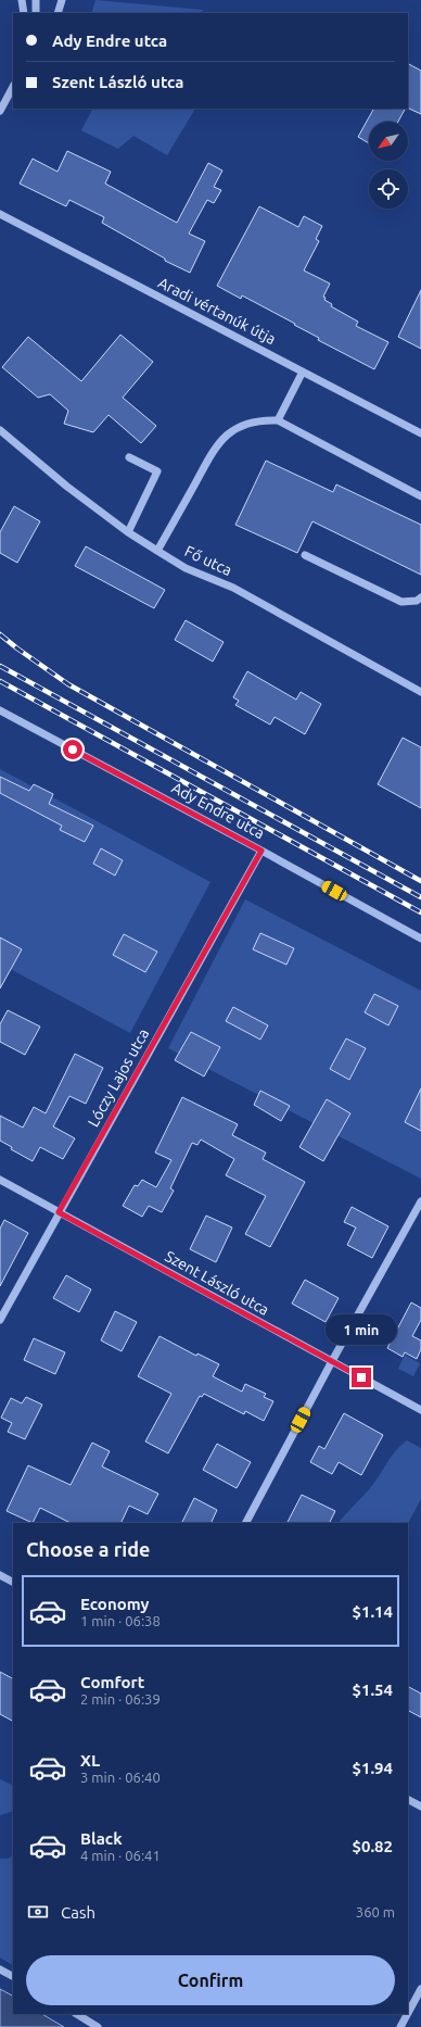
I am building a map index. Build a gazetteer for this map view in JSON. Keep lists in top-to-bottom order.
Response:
{
  "streets": {
    "street": [
      "Aradi vértanúk útja",
      "Fő utca",
      "Ady Endre utca",
      "Lóczy Lajos utca",
      "Szent László utca"
    ]
  },
  "crossings": [
    ["Ady Endre utca", "Lóczy Lajos utca"],
    ["Lóczy Lajos utca", "Szent László utca"]
  ],
  "north": "bottom left",
  "page": {
    "banner": ["Ady Endre utca", "Szent László utca"],
    "bubble": "1 min",
    "heading": "Choose a ride",
    "list": [
      {
        "name": "Economy",
        "note": "1 min · 06:38",
        "value": "$1.14"
      },
      {
        "name": "Comfort",
        "note": "2 min · 06:39",
        "value": "$1.54"
      },
      {
        "name": "XL",
        "note": "3 min · 06:40",
        "value": "$1.94"
      },
      {
        "name": "Black",
        "note": "4 min · 06:41",
        "value": "$0.82"
      }
    ],
    "pay": ["Cash", "360 m"],
    "buttons": "Confirm"
  }
}
